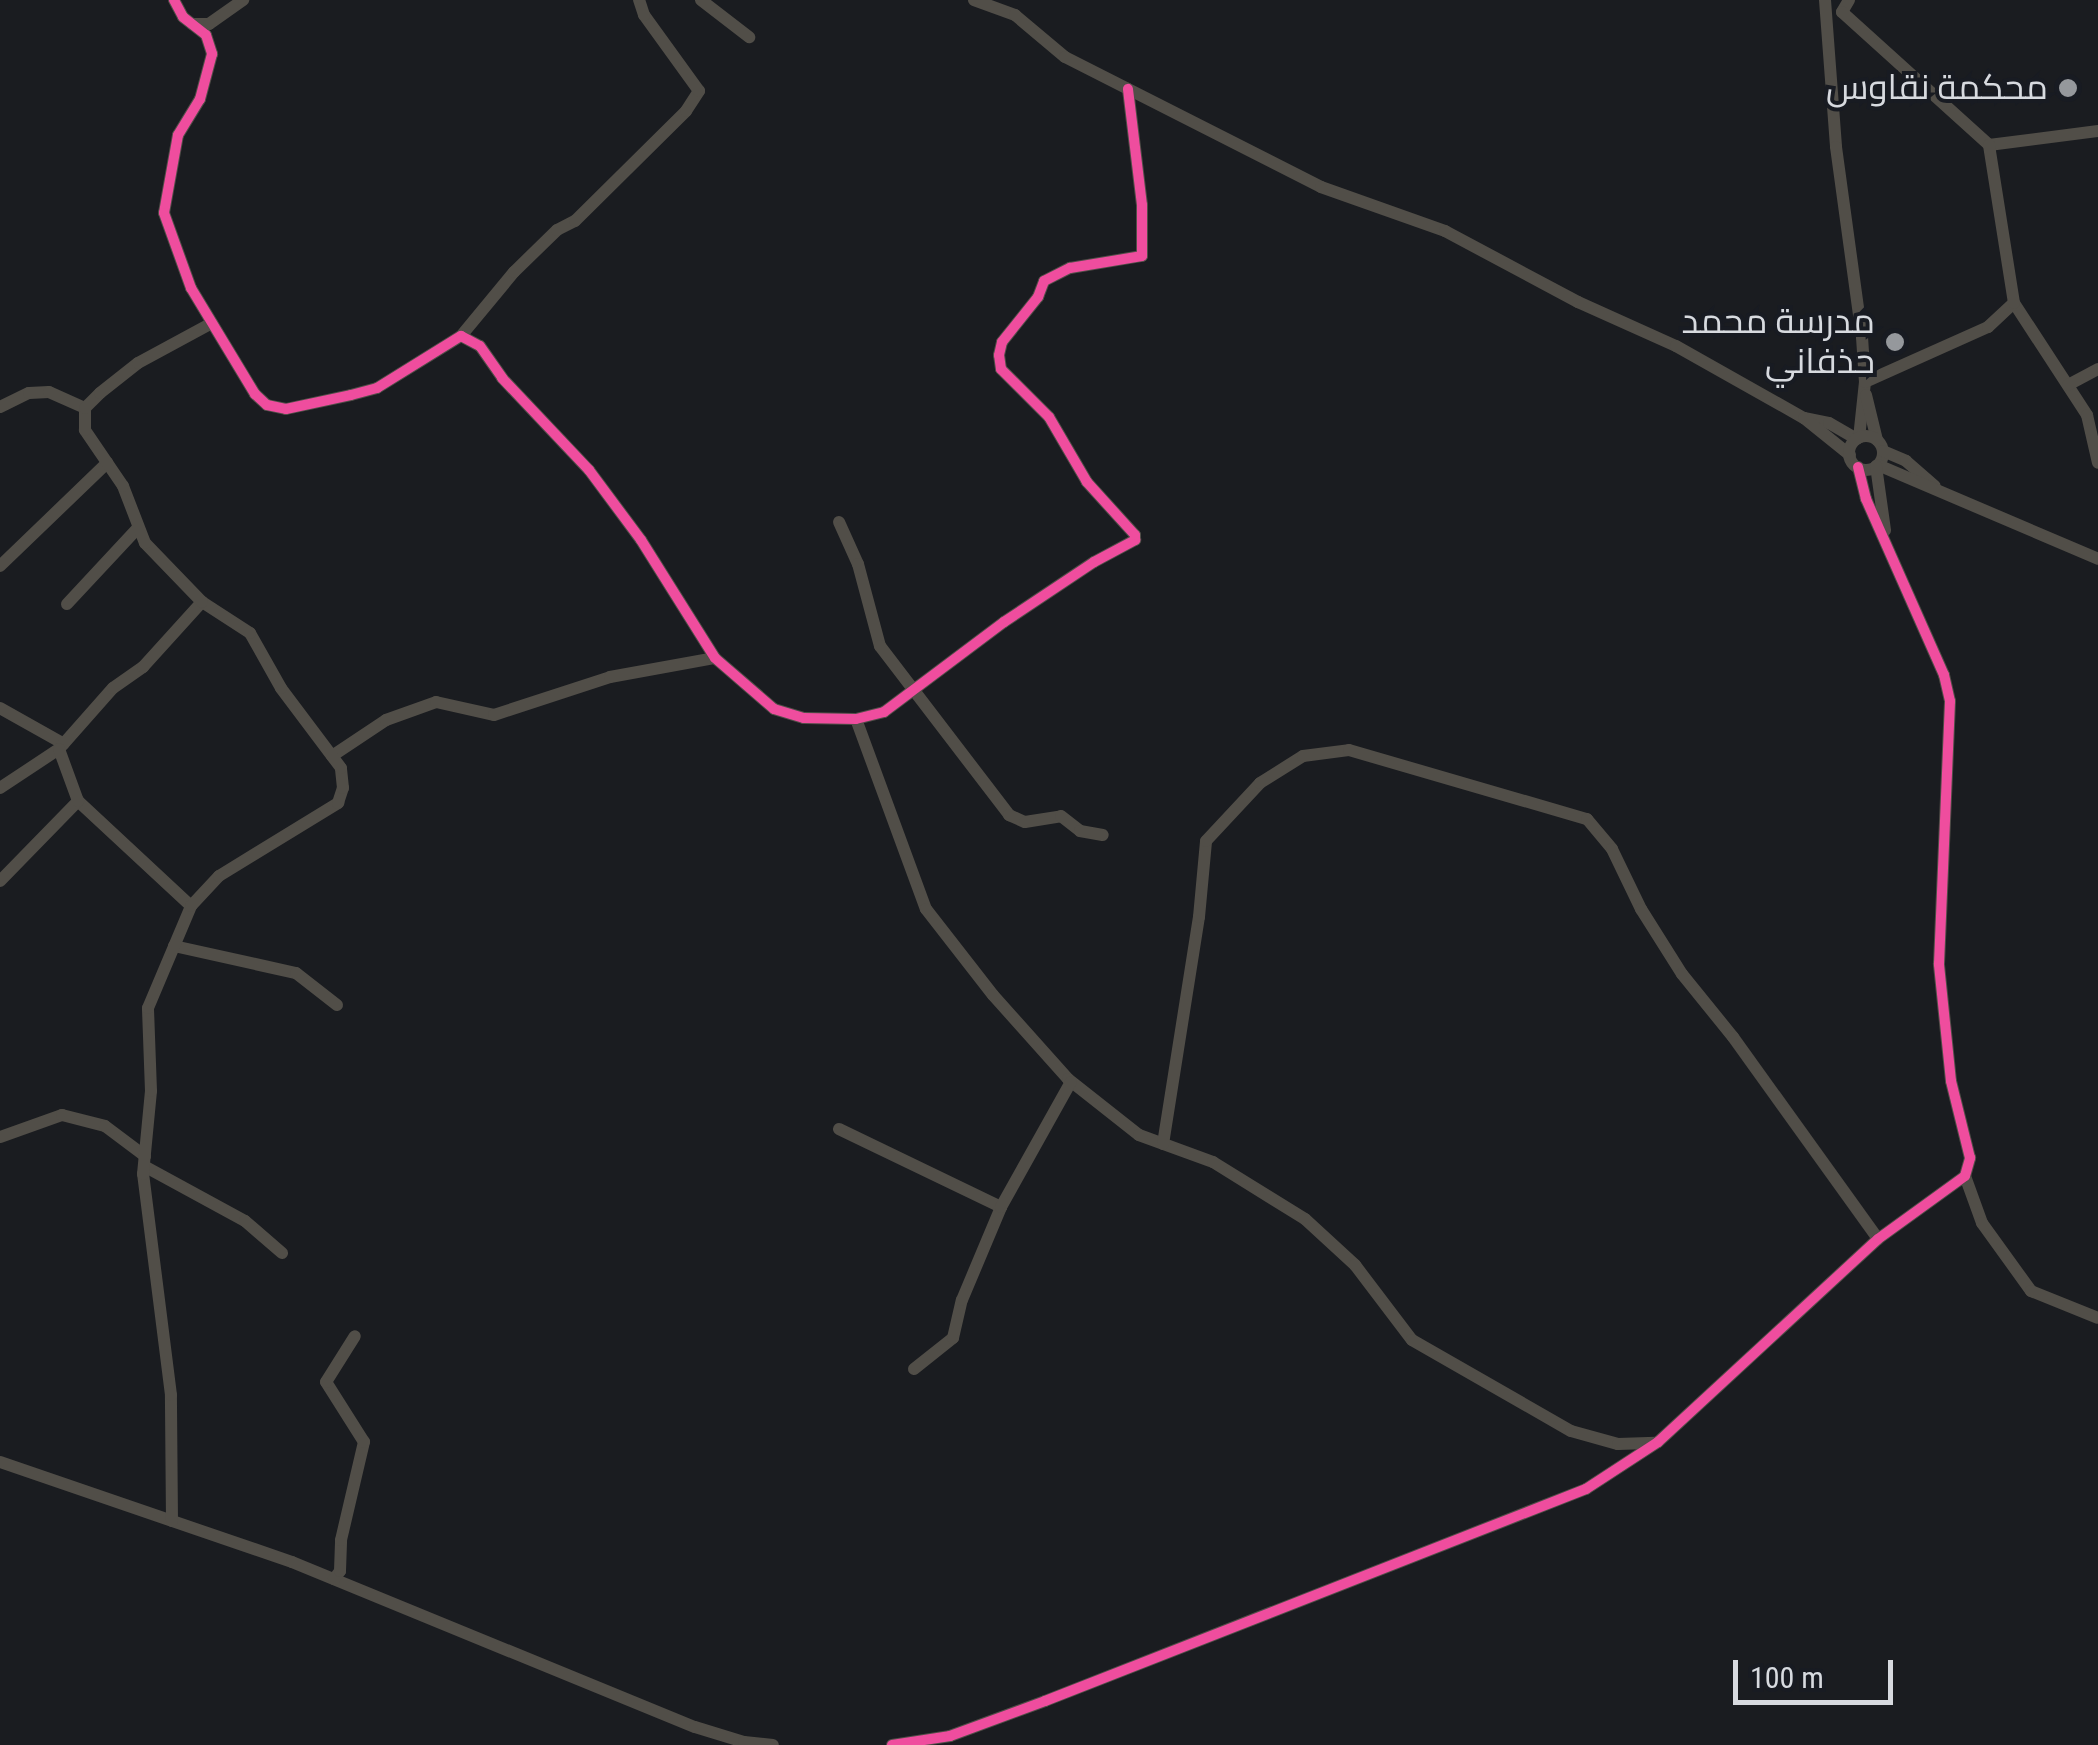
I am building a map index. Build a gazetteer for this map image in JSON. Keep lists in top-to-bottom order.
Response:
{
  "places": ["محكمة نقاوس", "مدرسة محمد حذفاني"],
  "scale_bar": "100 m"
}
